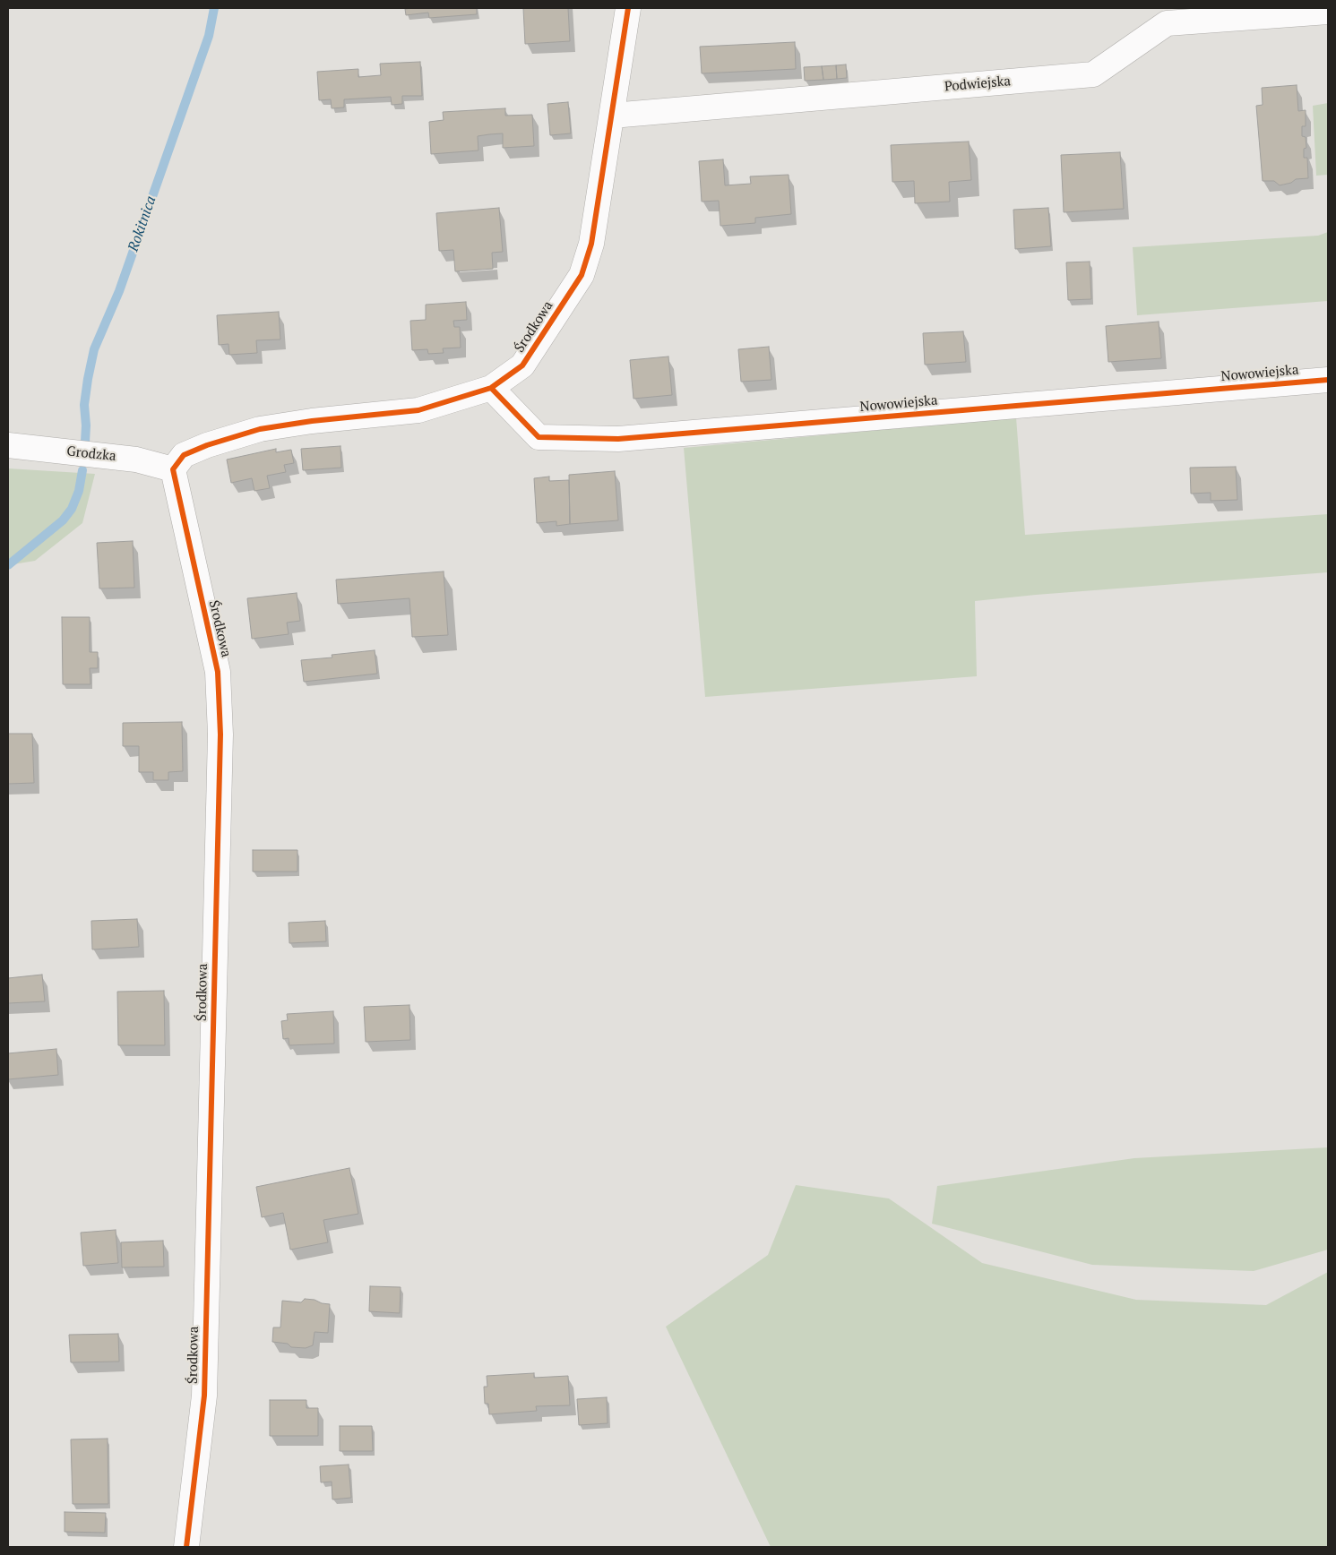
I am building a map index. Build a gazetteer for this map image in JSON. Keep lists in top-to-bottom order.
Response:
{
  "streets": {
    "street": [
      "Podwiejska",
      "Środkowa",
      "Nowowiejska",
      "Grodzka"
    ]
  },
  "crossings": [
    ["Podwiejska", "Środkowa"],
    ["Środkowa", "Nowowiejska"],
    ["Środkowa", "Grodzka"]
  ],
  "water": ["Rokitnica"]
}
